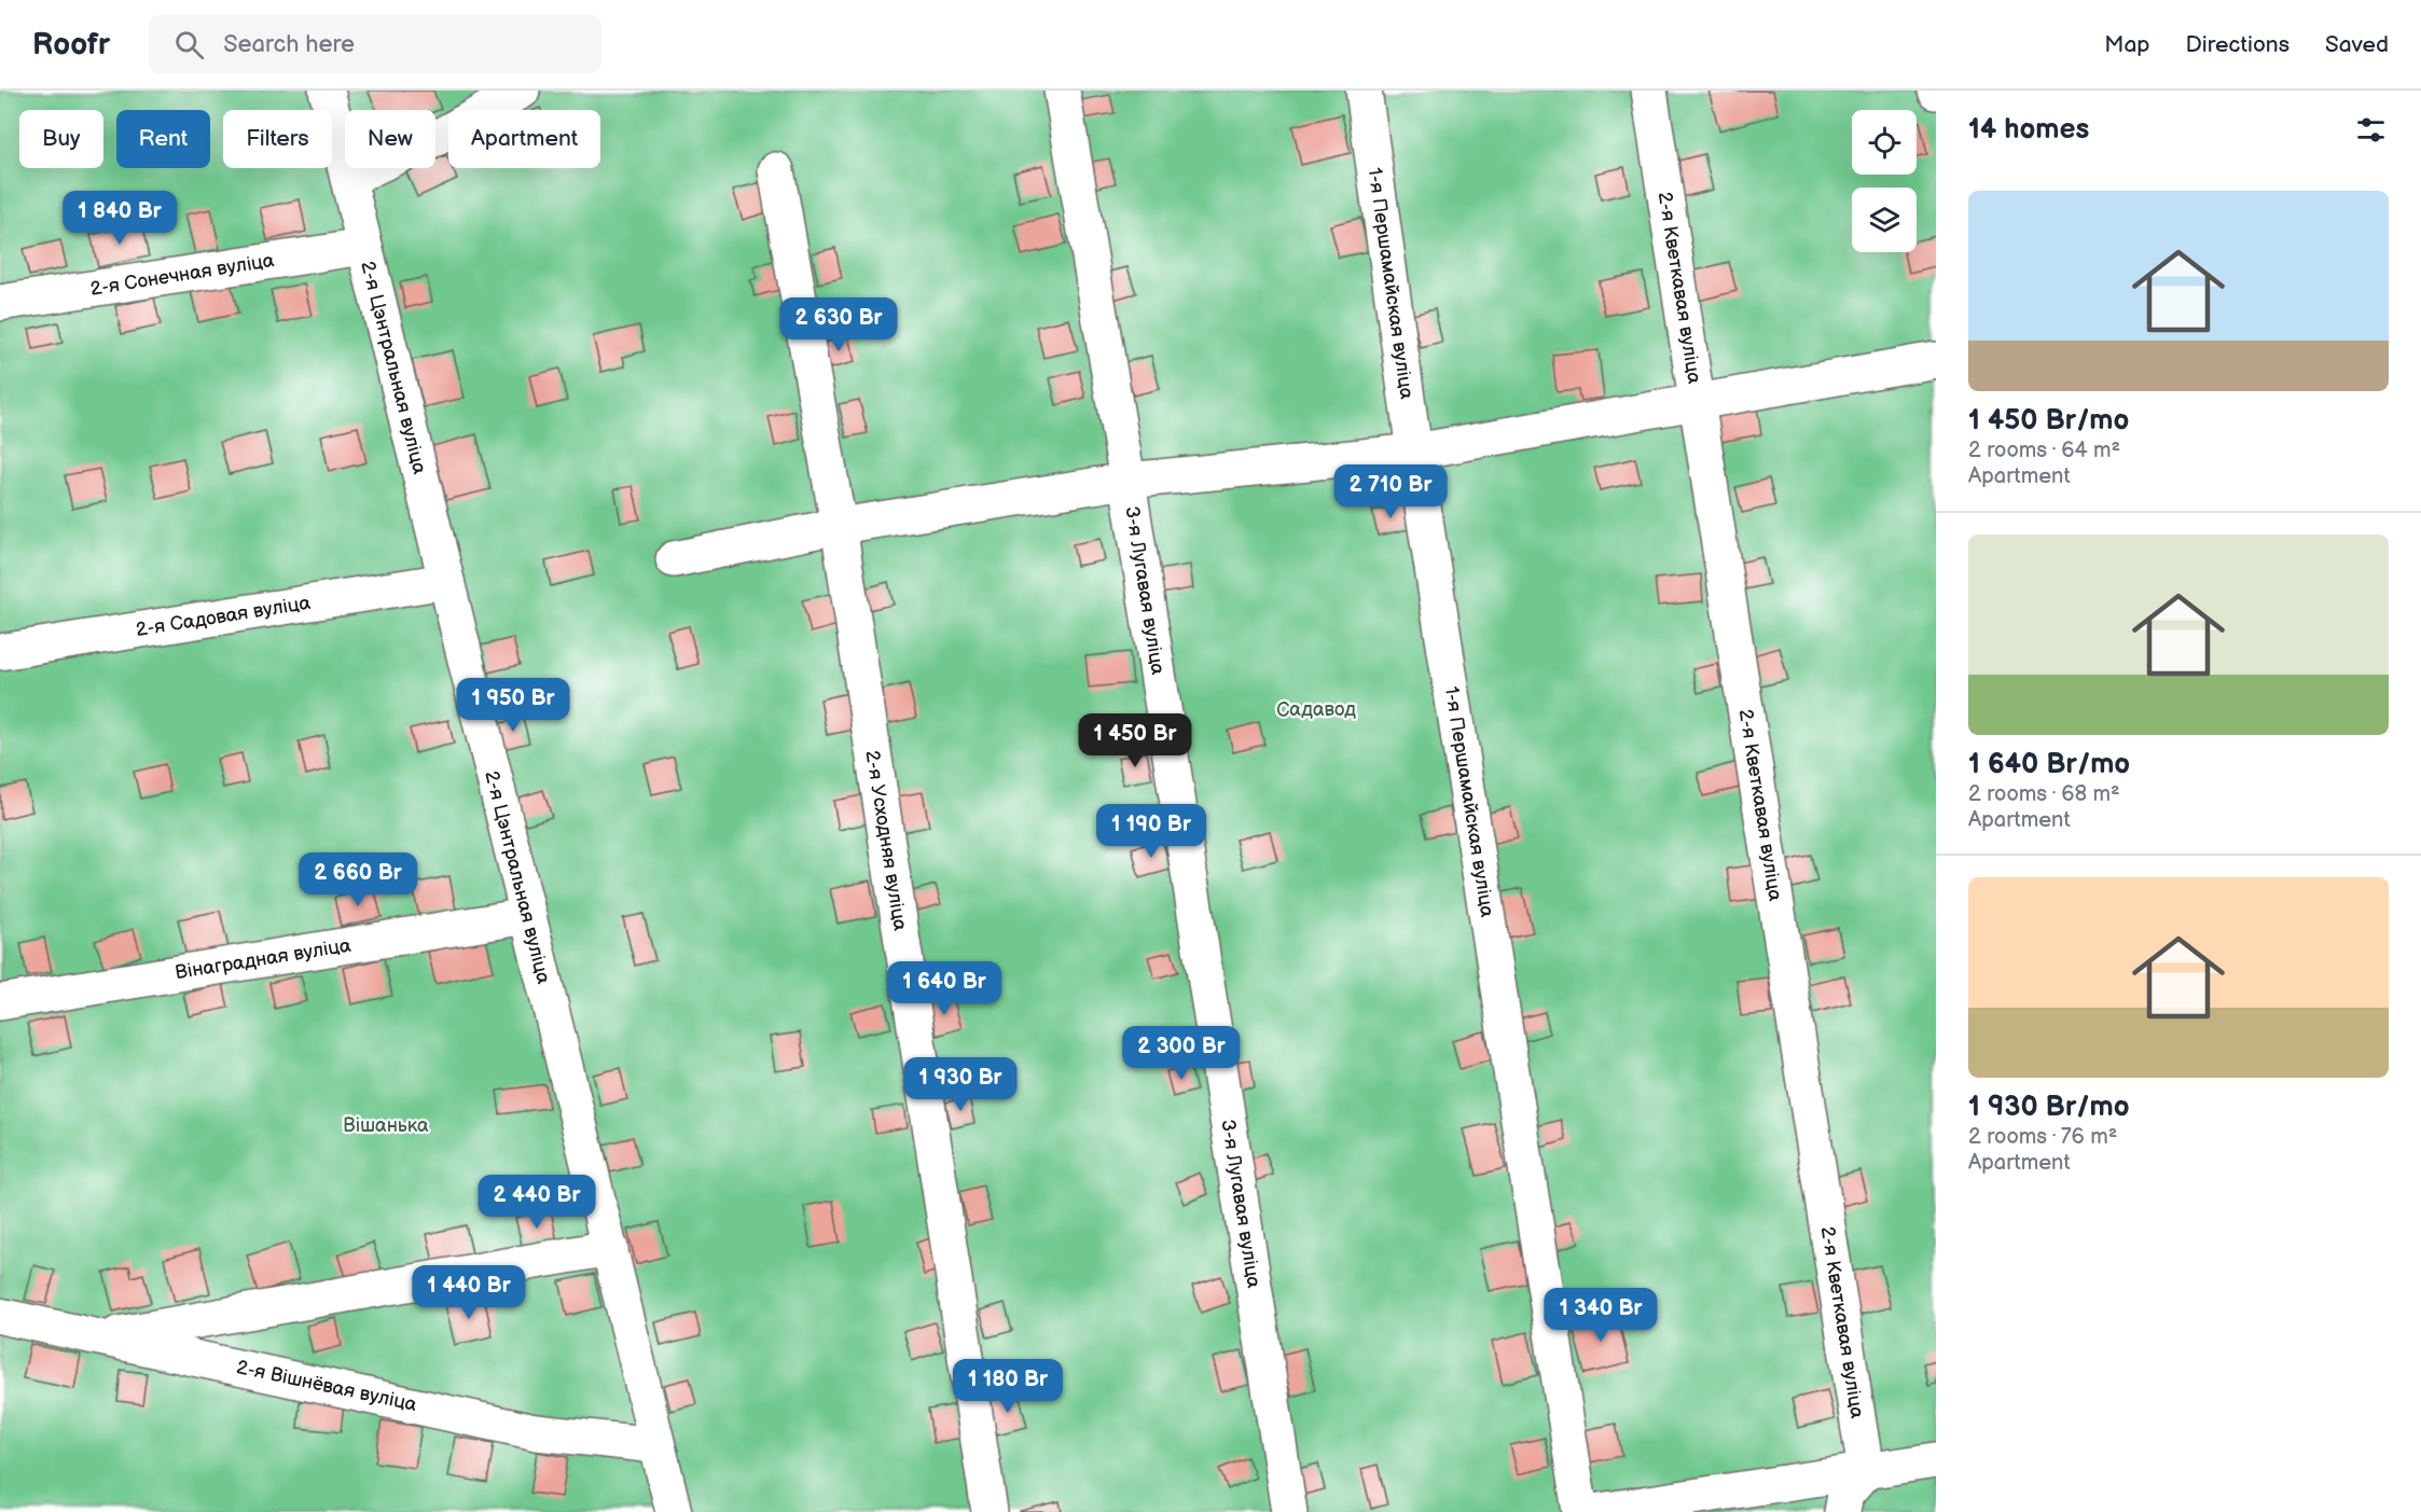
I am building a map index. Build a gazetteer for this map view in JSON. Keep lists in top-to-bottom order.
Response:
{
  "streets": {
    "street": [
      "2-я Сонечная вуліца",
      "1-я Першамайская вуліца",
      "2-я Кветкавая вуліца",
      "2-я Цэнтральная вуліца",
      "3-я Лугавая вуліца",
      "2-я Садовая вуліца",
      "2-я Усходняя вуліца",
      "Вінаградная вуліца",
      "2-я Вішнёвая вуліца"
    ]
  },
  "crossings": [
    ["2-я Сонечная вуліца", "2-я Цэнтральная вуліца"],
    ["2-я Цэнтральная вуліца", "2-я Садовая вуліца"],
    ["2-я Цэнтральная вуліца", "Вінаградная вуліца"],
    ["2-я Цэнтральная вуліца", "2-я Вішнёвая вуліца"]
  ],
  "parks": ["Садавод", "Вішанька"],
  "page": {
    "header": "Roofr",
    "search": "Search here",
    "nav": ["Map", "Directions", "Saved"],
    "heading": "14 homes",
    "chip": [
      "Buy",
      "Rent",
      "Filters",
      "New",
      "Apartment"
    ],
    "list": [
      {
        "name": "1 450 Br/mo",
        "note": "2 rooms · 64 m² · Apartment"
      },
      {
        "name": "1 640 Br/mo",
        "note": "2 rooms · 68 m² · Apartment"
      },
      {
        "name": "1 930 Br/mo",
        "note": "2 rooms · 76 m² · Apartment"
      }
    ],
    "price": [
      "1 840 Br",
      "2 630 Br",
      "2 710 Br",
      "1 950 Br",
      "1 450 Br",
      "1 190 Br",
      "2 660 Br",
      "1 640 Br",
      "2 300 Br",
      "1 930 Br",
      "2 440 Br",
      "1 440 Br",
      "1 340 Br",
      "1 180 Br"
    ]
  }
}
